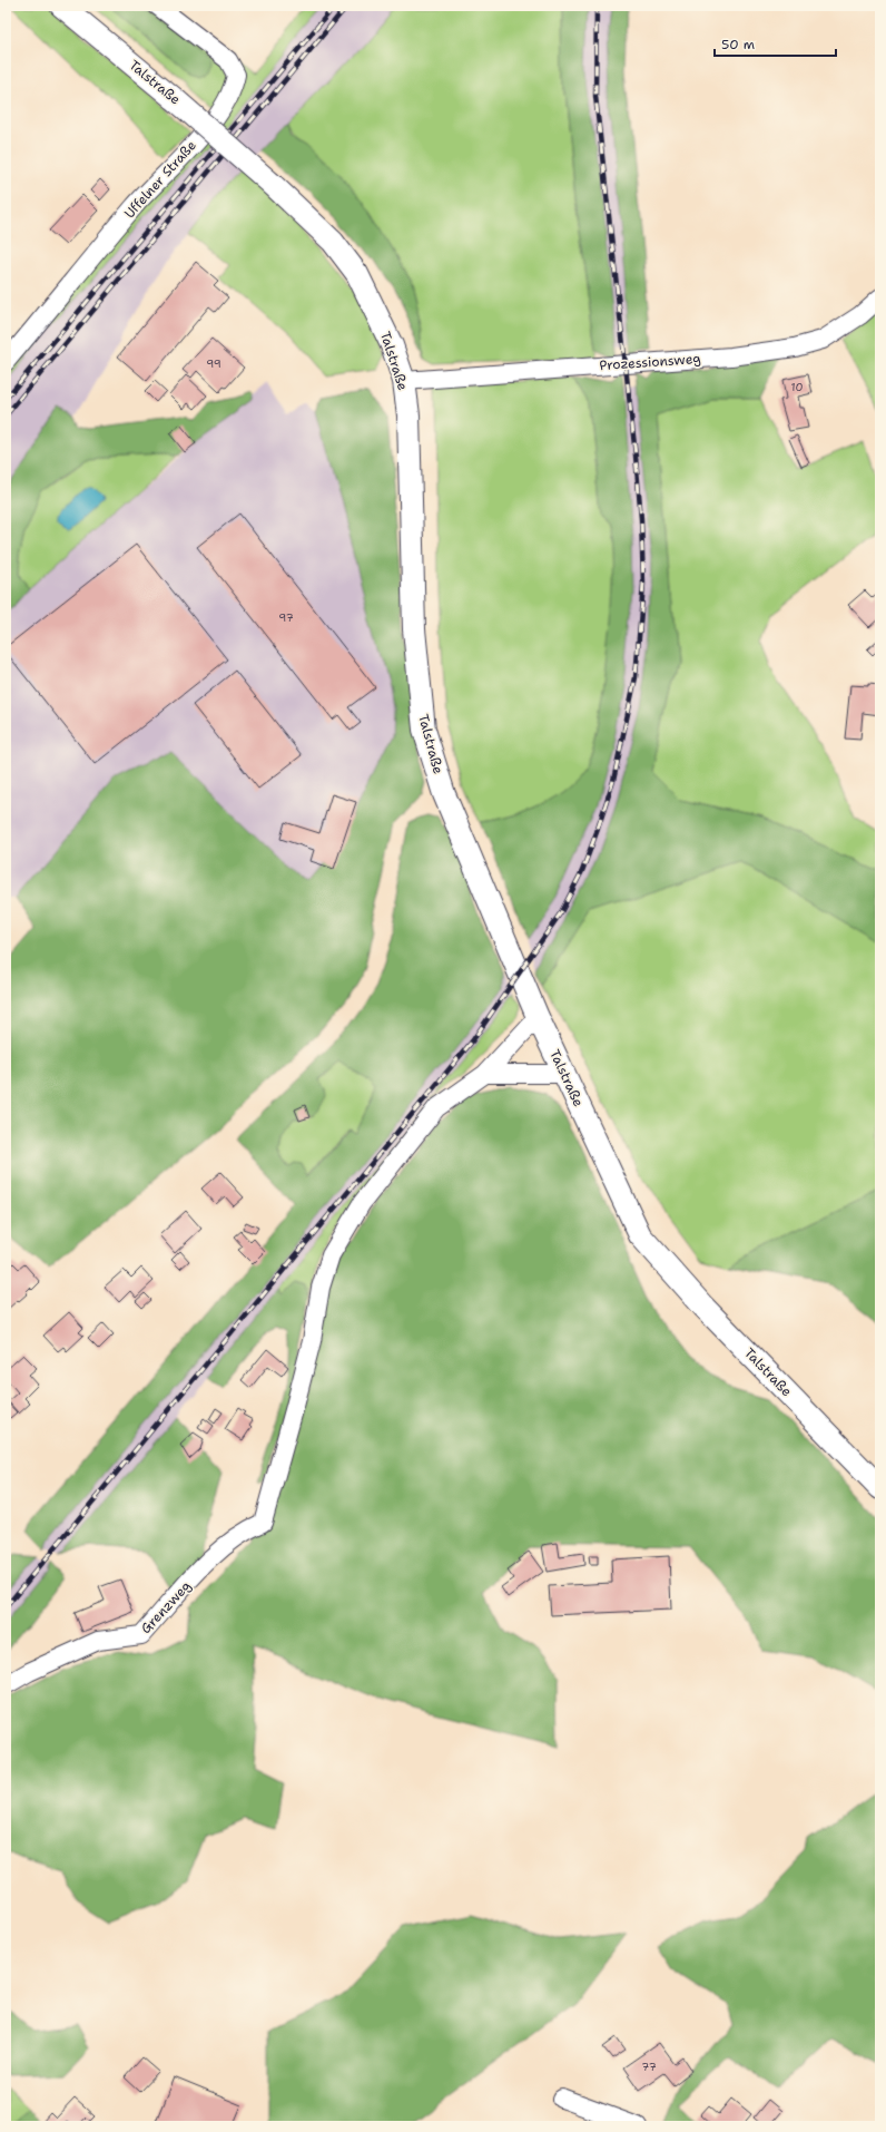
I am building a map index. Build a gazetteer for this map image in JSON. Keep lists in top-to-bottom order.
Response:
{
  "streets": {
    "street": [
      "Talstraße",
      "Uffelner Straße",
      "Prozessionsweg",
      "Grenzweg"
    ]
  },
  "crossings": [
    ["Talstraße", "Prozessionsweg"]
  ],
  "house_numbers": [
    "99",
    "10",
    "97",
    "77"
  ],
  "scale_bar": "50 m"
}
